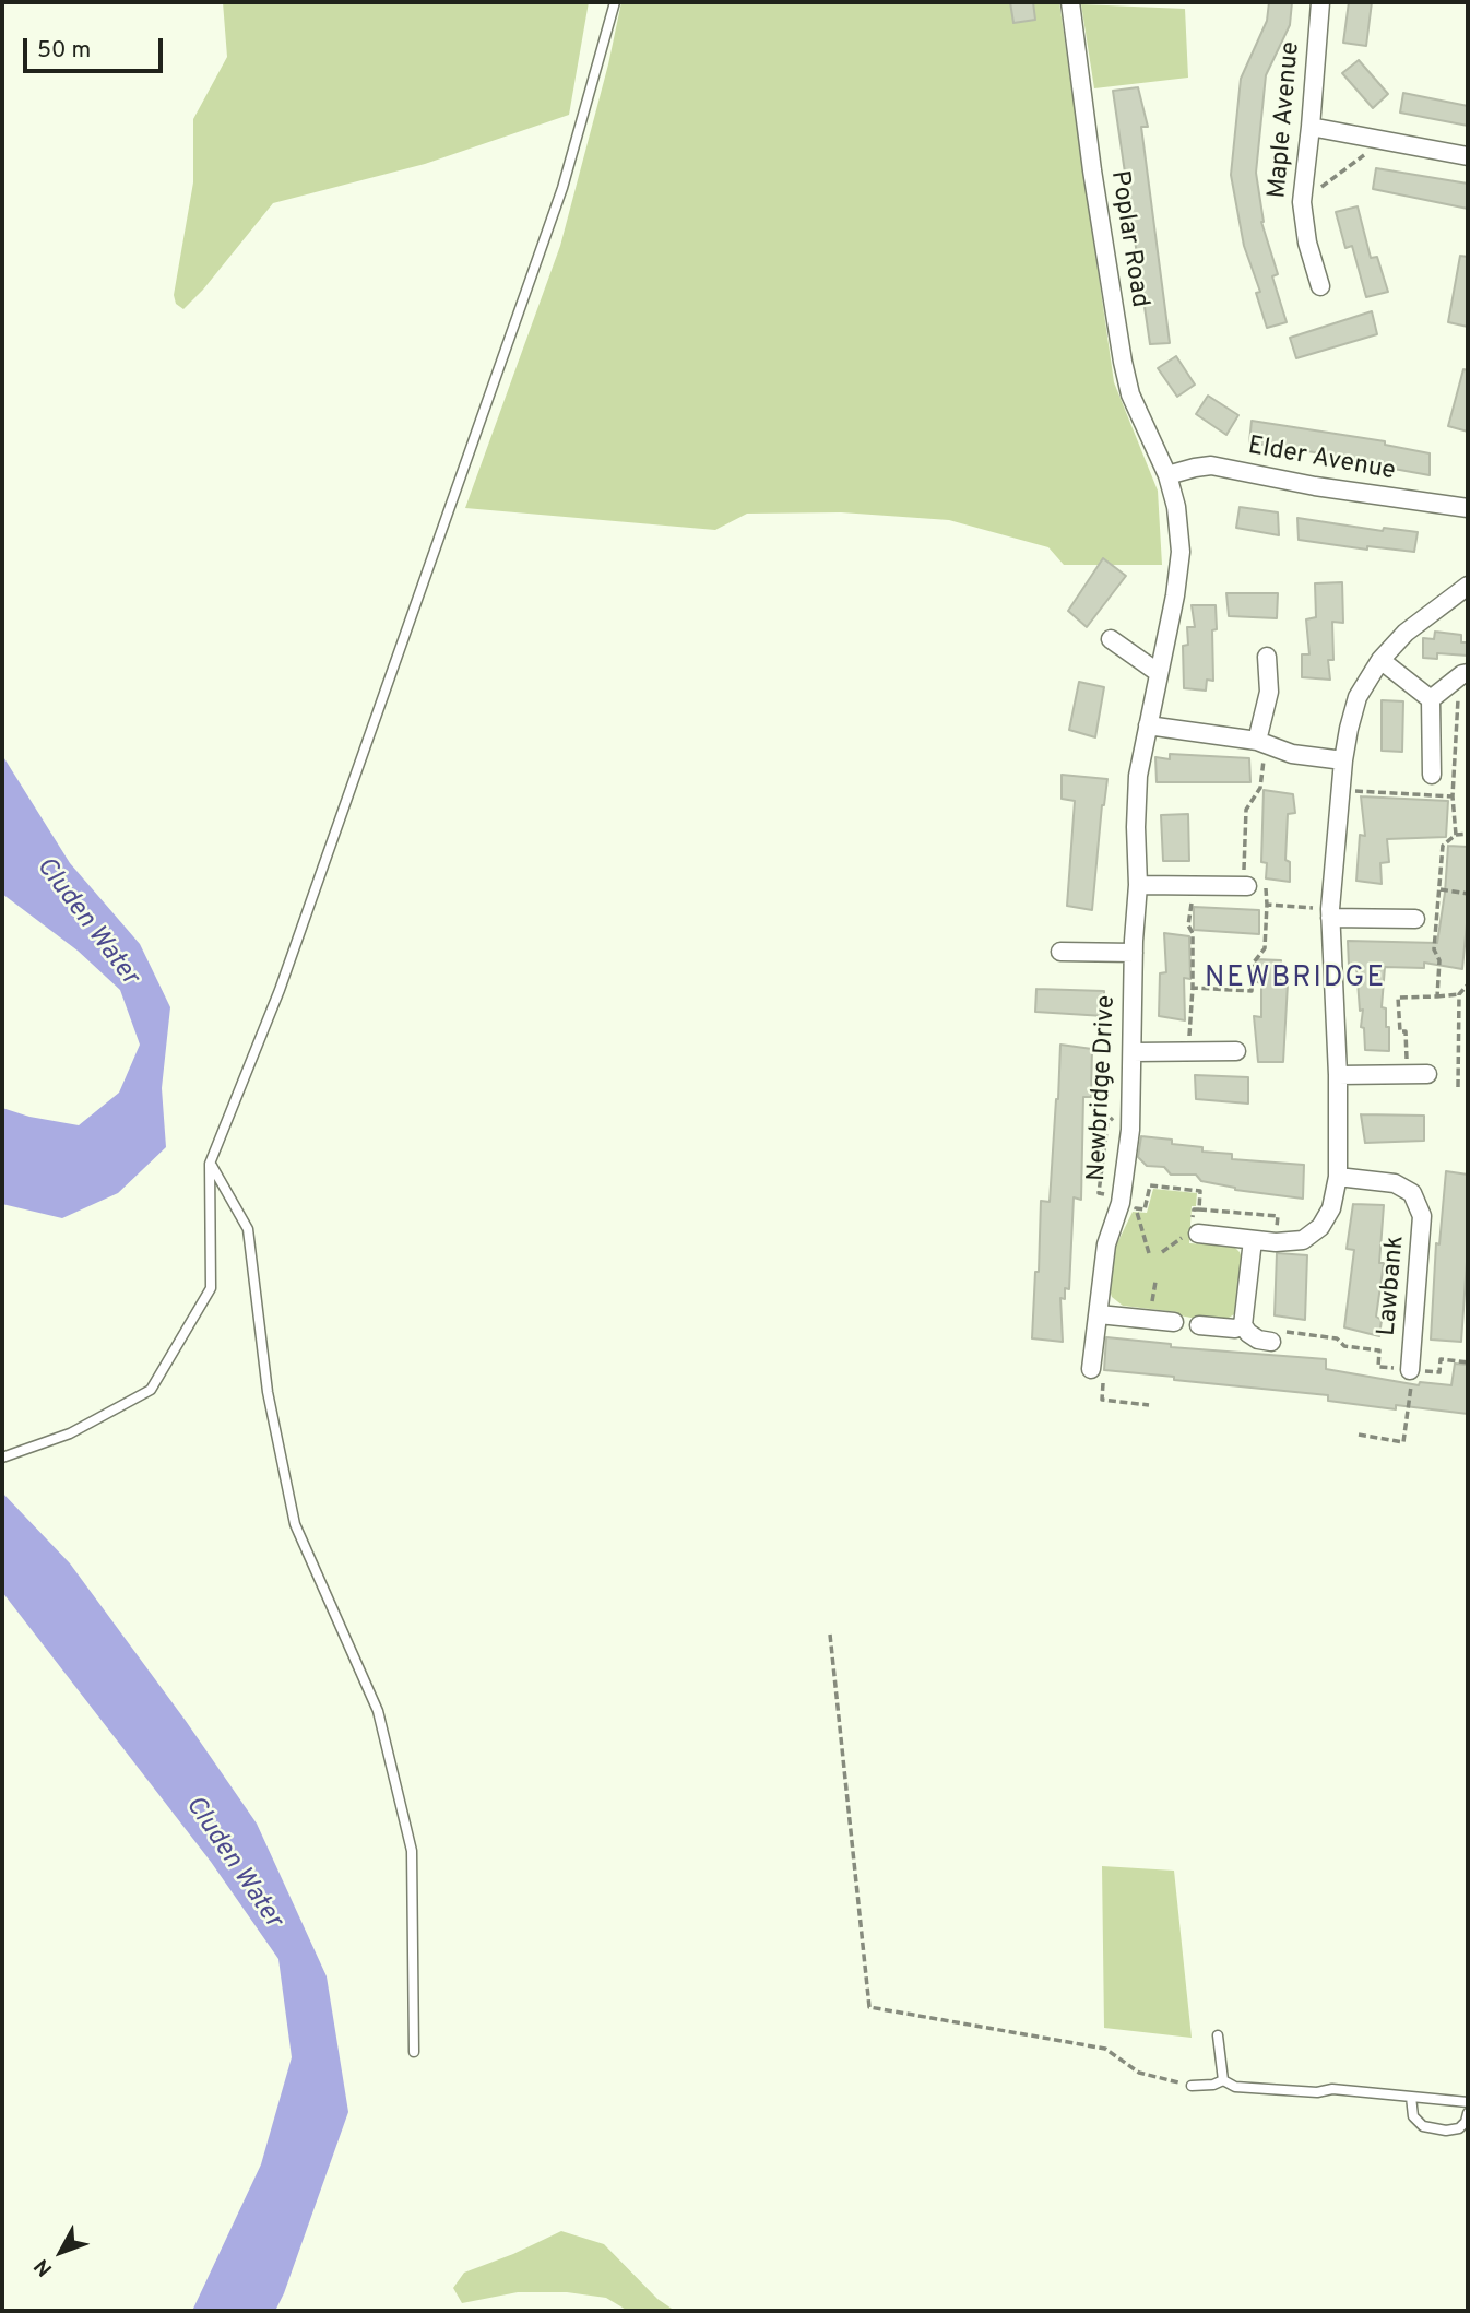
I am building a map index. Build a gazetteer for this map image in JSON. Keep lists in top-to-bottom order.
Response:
{
  "streets": {
    "street": [
      "Maple Avenue",
      "Poplar Road",
      "Elder Avenue",
      "Newbridge Drive",
      "Lawbank"
    ]
  },
  "crossings": [
    ["Poplar Road", "Elder Avenue"],
    ["Poplar Road", "Newbridge Drive"],
    ["Elder Avenue", "Newbridge Drive"]
  ],
  "districts": ["NEWBRIDGE"],
  "water": ["Cluden Water"],
  "scale_bar": "50 m",
  "north": "bottom left"
}
